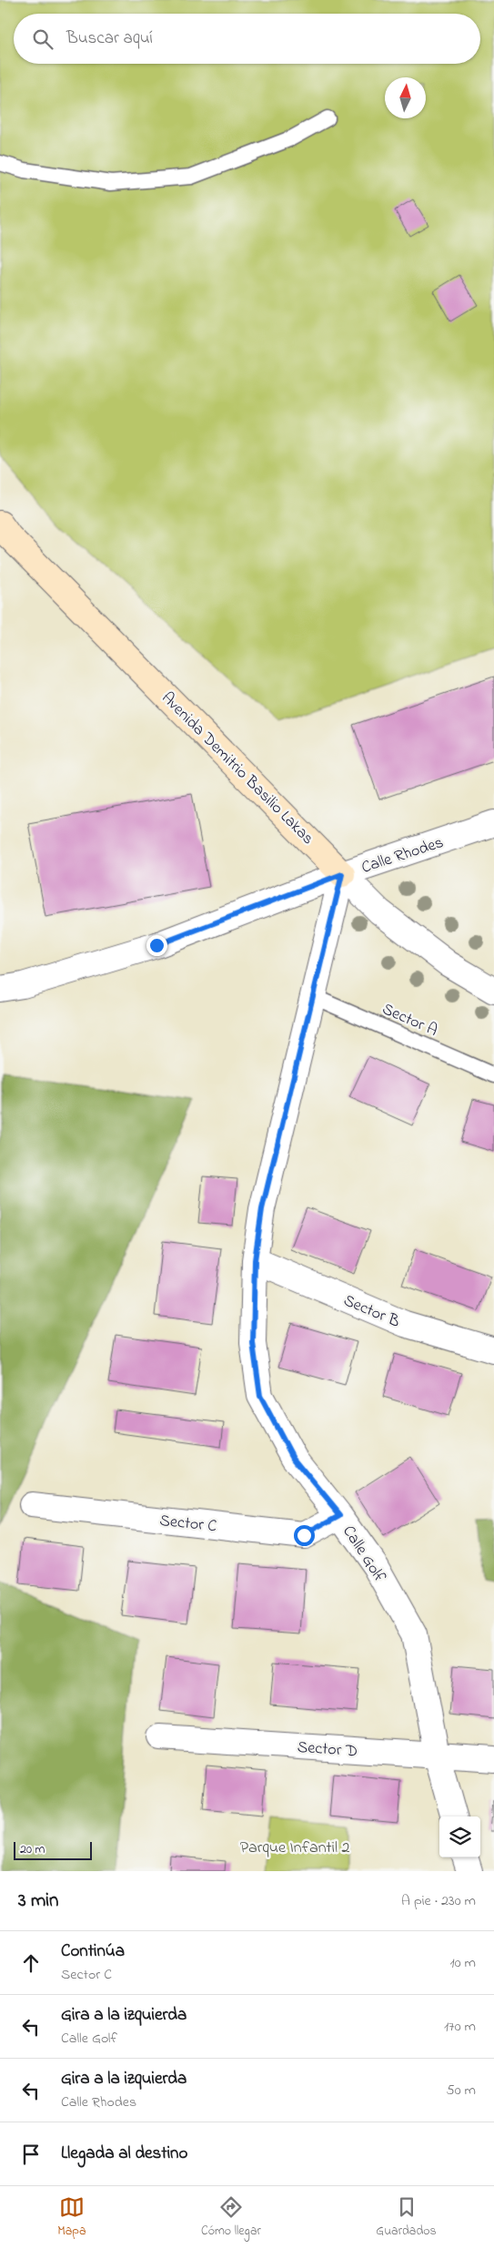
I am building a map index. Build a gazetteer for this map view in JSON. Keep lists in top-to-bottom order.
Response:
{
  "streets": {
    "street": [
      "Avenida Demitrio Basilio Lakas",
      "Calle Rhodes",
      "Sector B",
      "Sector C",
      "Calle Golf",
      "Sector D"
    ],
    "lane": ["Sector A"]
  },
  "crossings": [
    ["Avenida Demitrio Basilio Lakas", "Calle Rhodes"],
    ["Avenida Demitrio Basilio Lakas", "Calle Golf"],
    ["Calle Rhodes", "Calle Golf"],
    ["Sector A", "Calle Golf"],
    ["Sector B", "Calle Golf"],
    ["Sector C", "Calle Golf"],
    ["Calle Golf", "Sector D"]
  ],
  "parks": ["Parque Infantil 2"],
  "scale_bar": "20 m",
  "north": "top",
  "page": {
    "search": "Buscar aquí",
    "scale": "20 m",
    "heading": ["3 min", "A pie · 230 m"],
    "list": [
      ["Continúa", "Sector C", "10 m"],
      ["Gira a la izquierda", "Calle Golf", "170 m"],
      ["Gira a la izquierda", "Calle Rhodes", "50 m"],
      "Llegada al destino"
    ],
    "nav": ["Mapa", "Cómo llegar", "Guardados"]
  }
}
